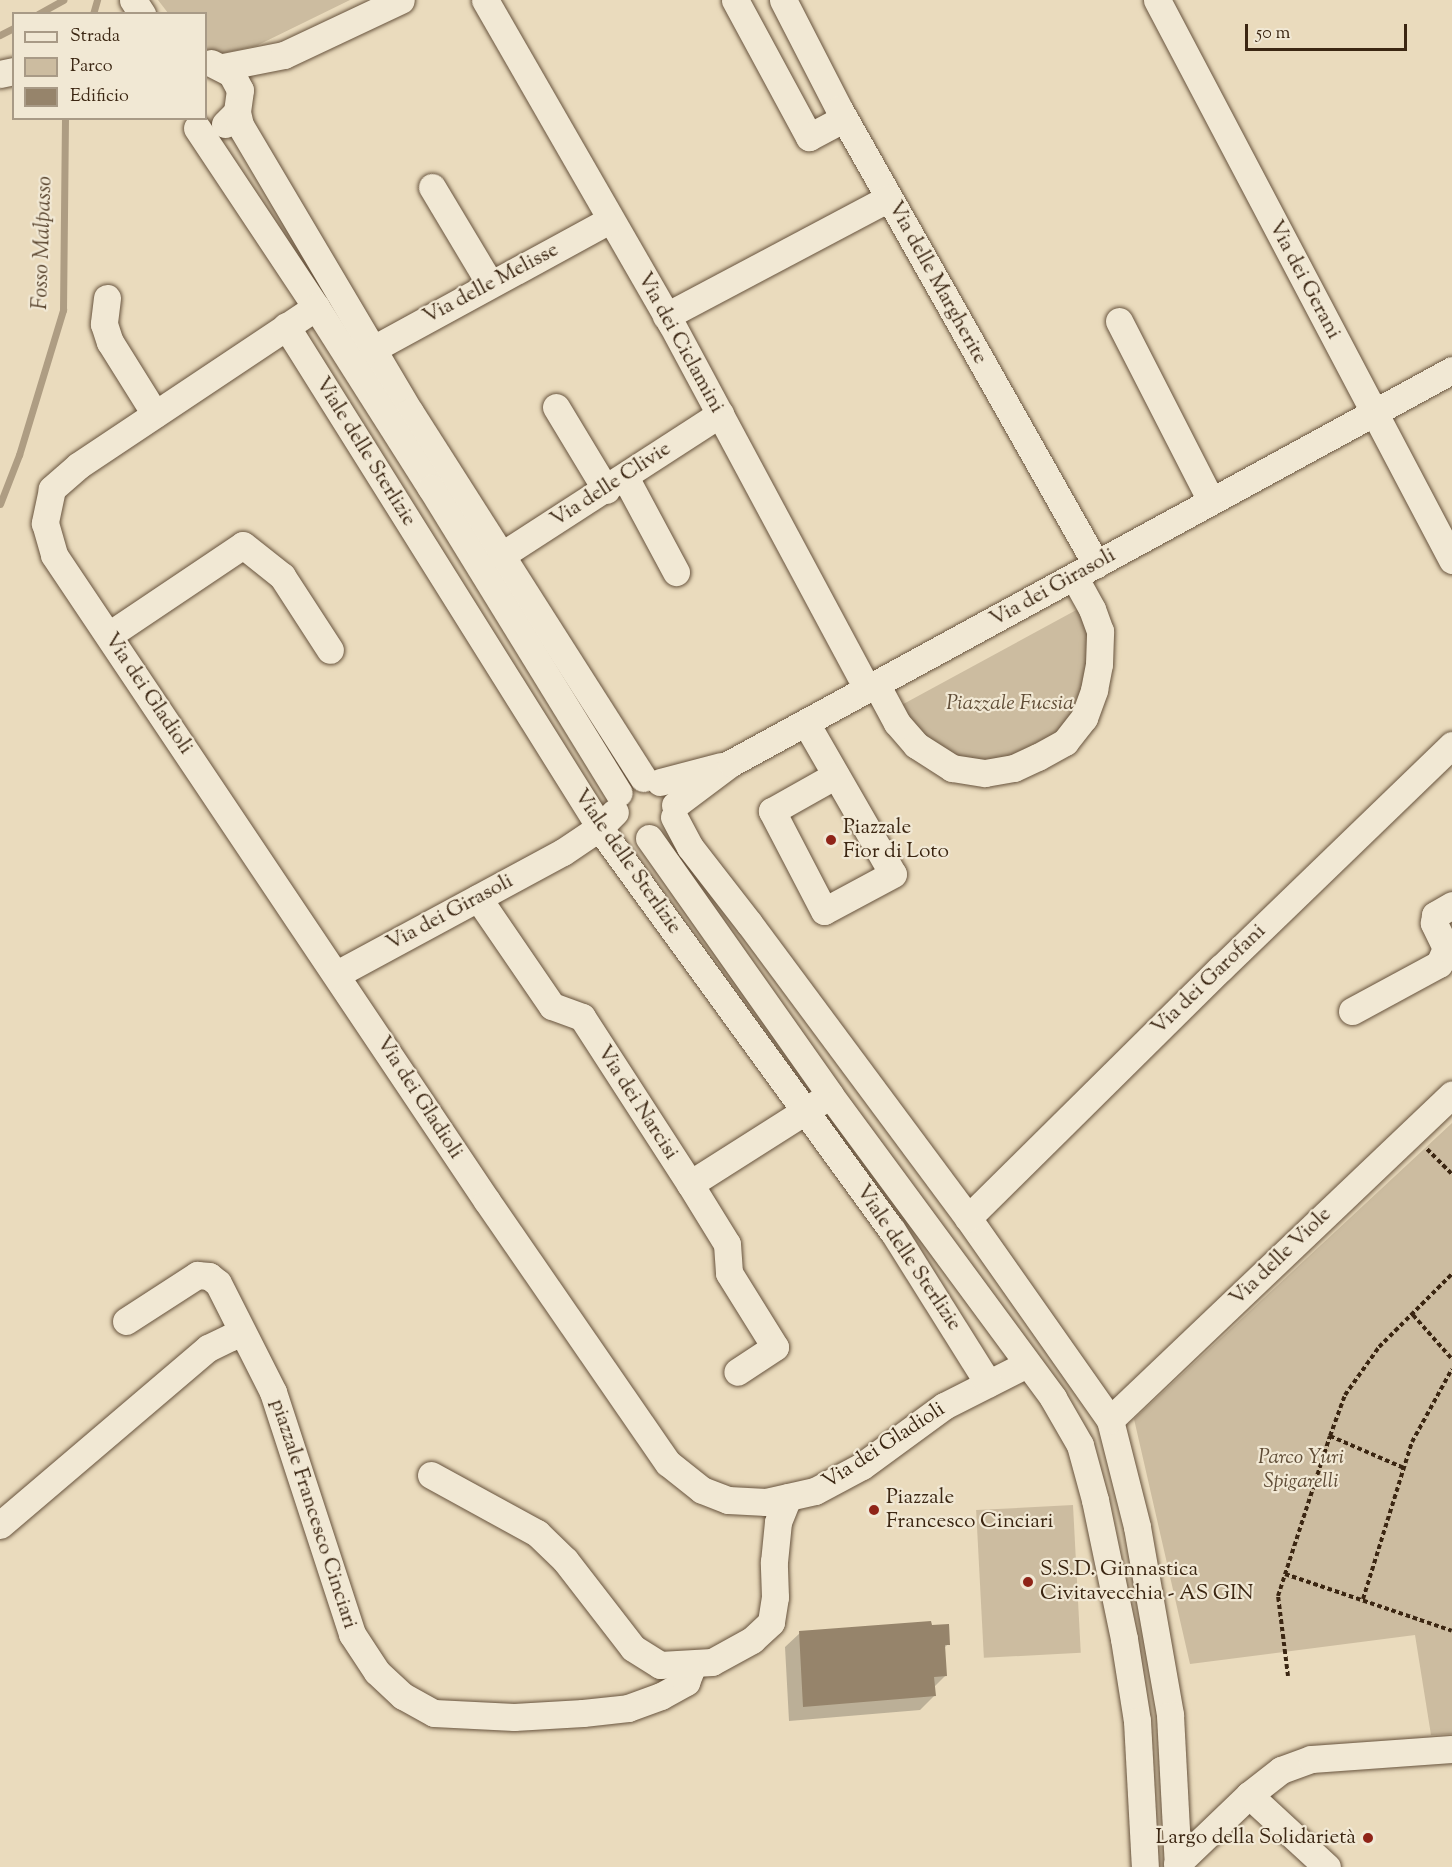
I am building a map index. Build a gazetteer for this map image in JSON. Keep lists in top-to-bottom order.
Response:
{
  "streets": {
    "street": [
      "Via dei Gerani",
      "Via delle Margherite",
      "Via delle Melisse",
      "Via dei Ciclamini",
      "Viale delle Sterlizie",
      "Via delle Clivie",
      "Via dei Girasoli",
      "Via dei Gladioli",
      "Via dei Garofani",
      "Via dei Narcisi",
      "Via delle Viole",
      "piazzale Francesco Cinciari"
    ]
  },
  "crossings": [
    ["Via dei Gerani", "Via dei Girasoli"],
    ["Via delle Margherite", "Via dei Girasoli"],
    ["Via delle Melisse", "Via dei Ciclamini"],
    ["Via dei Ciclamini", "Via delle Clivie"],
    ["Via dei Ciclamini", "Via dei Girasoli"],
    ["Viale delle Sterlizie", "Via dei Girasoli"],
    ["Viale delle Sterlizie", "Via dei Gladioli"],
    ["Viale delle Sterlizie", "Via dei Narcisi"],
    ["Via dei Girasoli", "Via dei Gladioli"],
    ["Via dei Girasoli", "Via dei Narcisi"]
  ],
  "water": ["Fosso Malpasso"],
  "parks": ["Piazzale Fucsia", "Parco Yuri Spigarelli"],
  "places": [
    "Piazzale Fior di Loto",
    "Piazzale Francesco Cinciari",
    "S.S.D. Ginnastica Civitavecchia - AS GIN",
    "Largo della Solidarietà"
  ],
  "legend": ["Strada", "Parco", "Edificio"],
  "scale_bar": "50 m"
}
